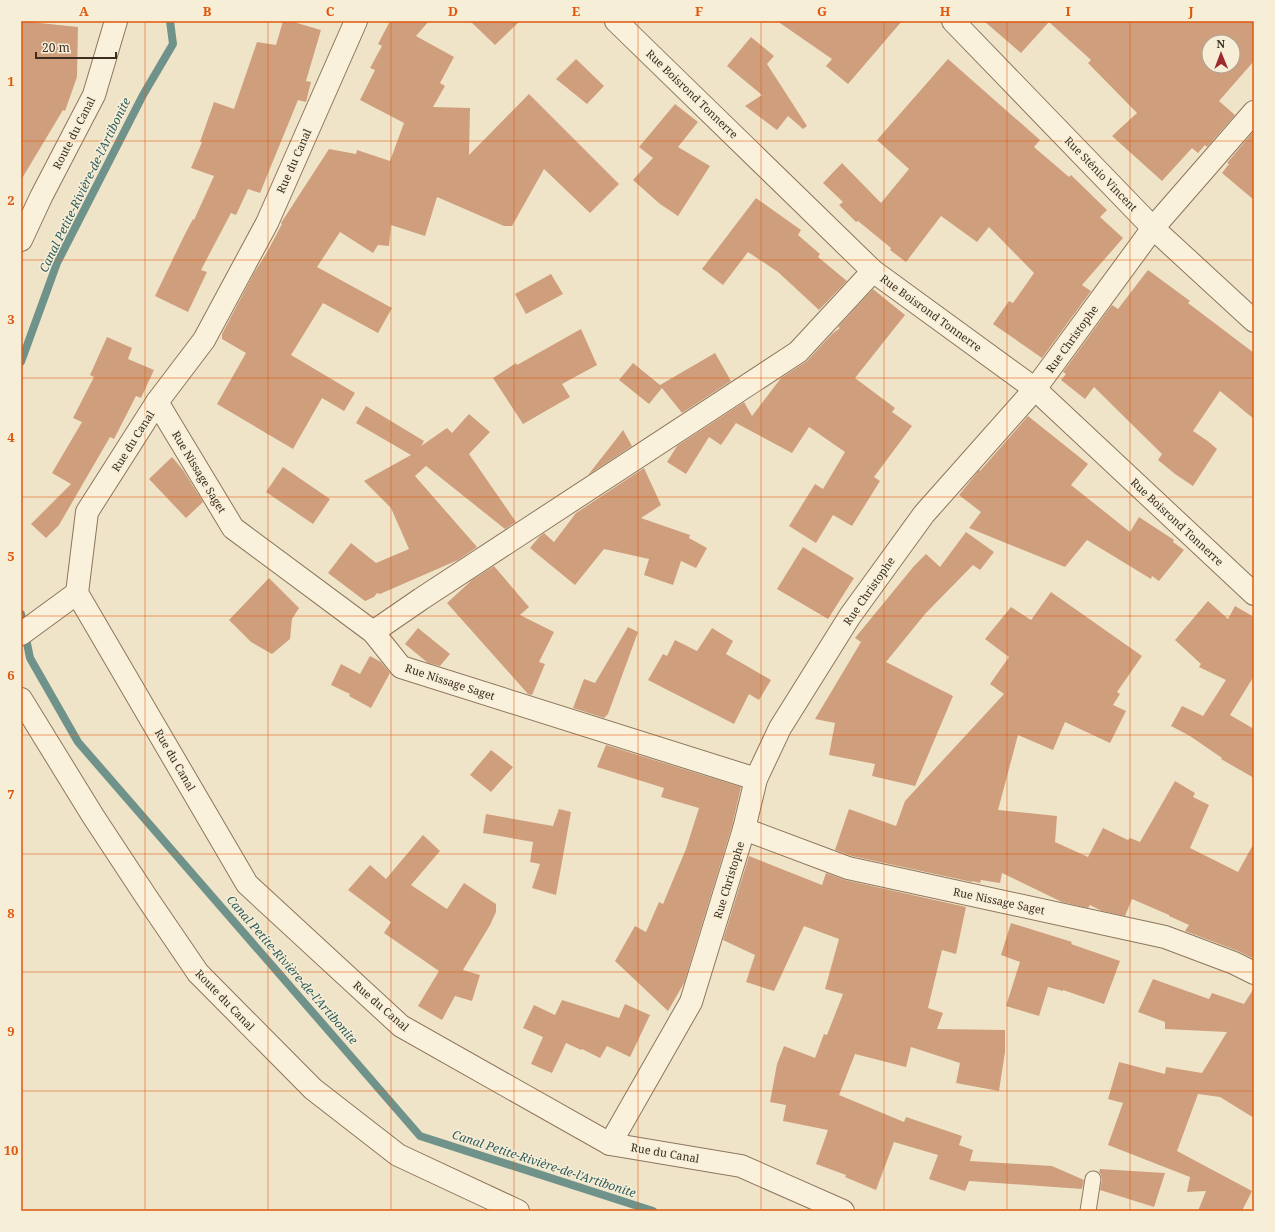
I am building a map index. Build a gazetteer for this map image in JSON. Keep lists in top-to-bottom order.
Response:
{
  "streets": {
    "street": [
      "Rue Boisrond Tonnerre",
      "Route du Canal",
      "Rue du Canal",
      "Rue Sténio Vincent",
      "Rue Christophe",
      "Rue Nissage Saget"
    ]
  },
  "crossings": [
    ["Rue Boisrond Tonnerre", "Rue Christophe"],
    ["Rue du Canal", "Rue Christophe"],
    ["Rue du Canal", "Rue Nissage Saget"],
    ["Rue Sténio Vincent", "Rue Christophe"],
    ["Rue Christophe", "Rue Nissage Saget"]
  ],
  "water": ["Canal Petite-Rivière-de-l'Artibonite"],
  "scale_bar": "20 m",
  "north": "top",
  "grid": {
    "columns": [
      "A",
      "B",
      "C",
      "D",
      "E",
      "F",
      "G",
      "H",
      "I",
      "J"
    ],
    "rows": [
      "1",
      "2",
      "3",
      "4",
      "5",
      "6",
      "7",
      "8",
      "9",
      "10"
    ]
  }
}
